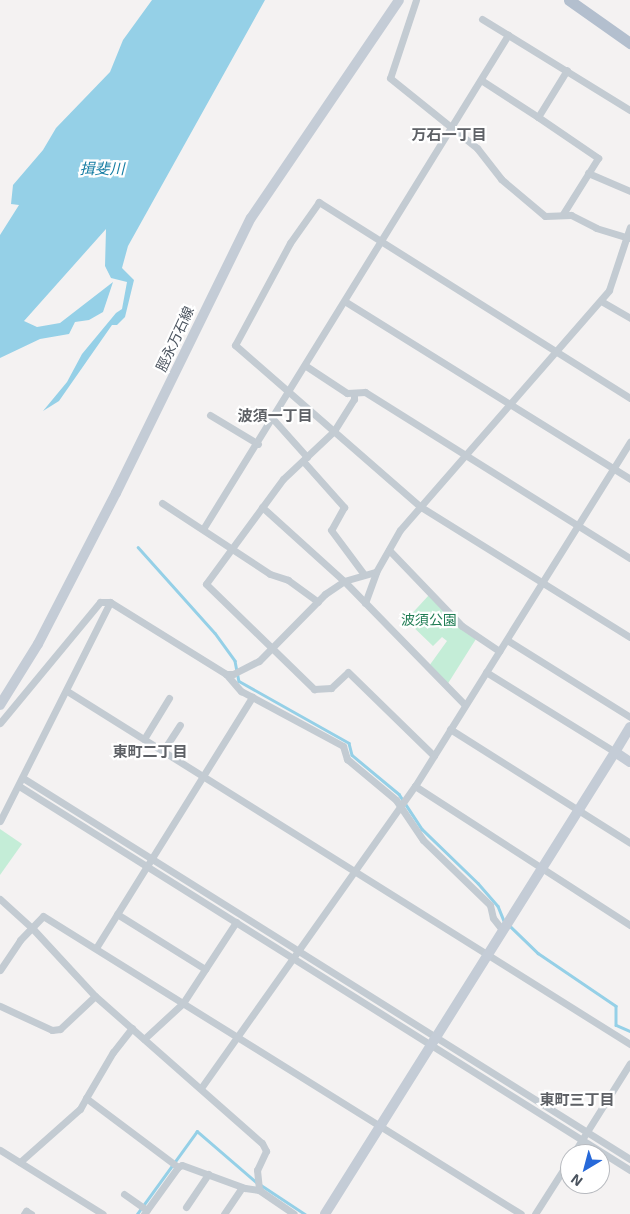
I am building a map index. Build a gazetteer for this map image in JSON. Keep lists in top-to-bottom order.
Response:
{
  "streets": {
    "main road": ["脛永万石線"]
  },
  "districts": [
    "万石一丁目",
    "波須一丁目",
    "東町二丁目",
    "東町三丁目"
  ],
  "water": ["揖斐川"],
  "parks": ["波須公園"],
  "north": "bottom left"
}
